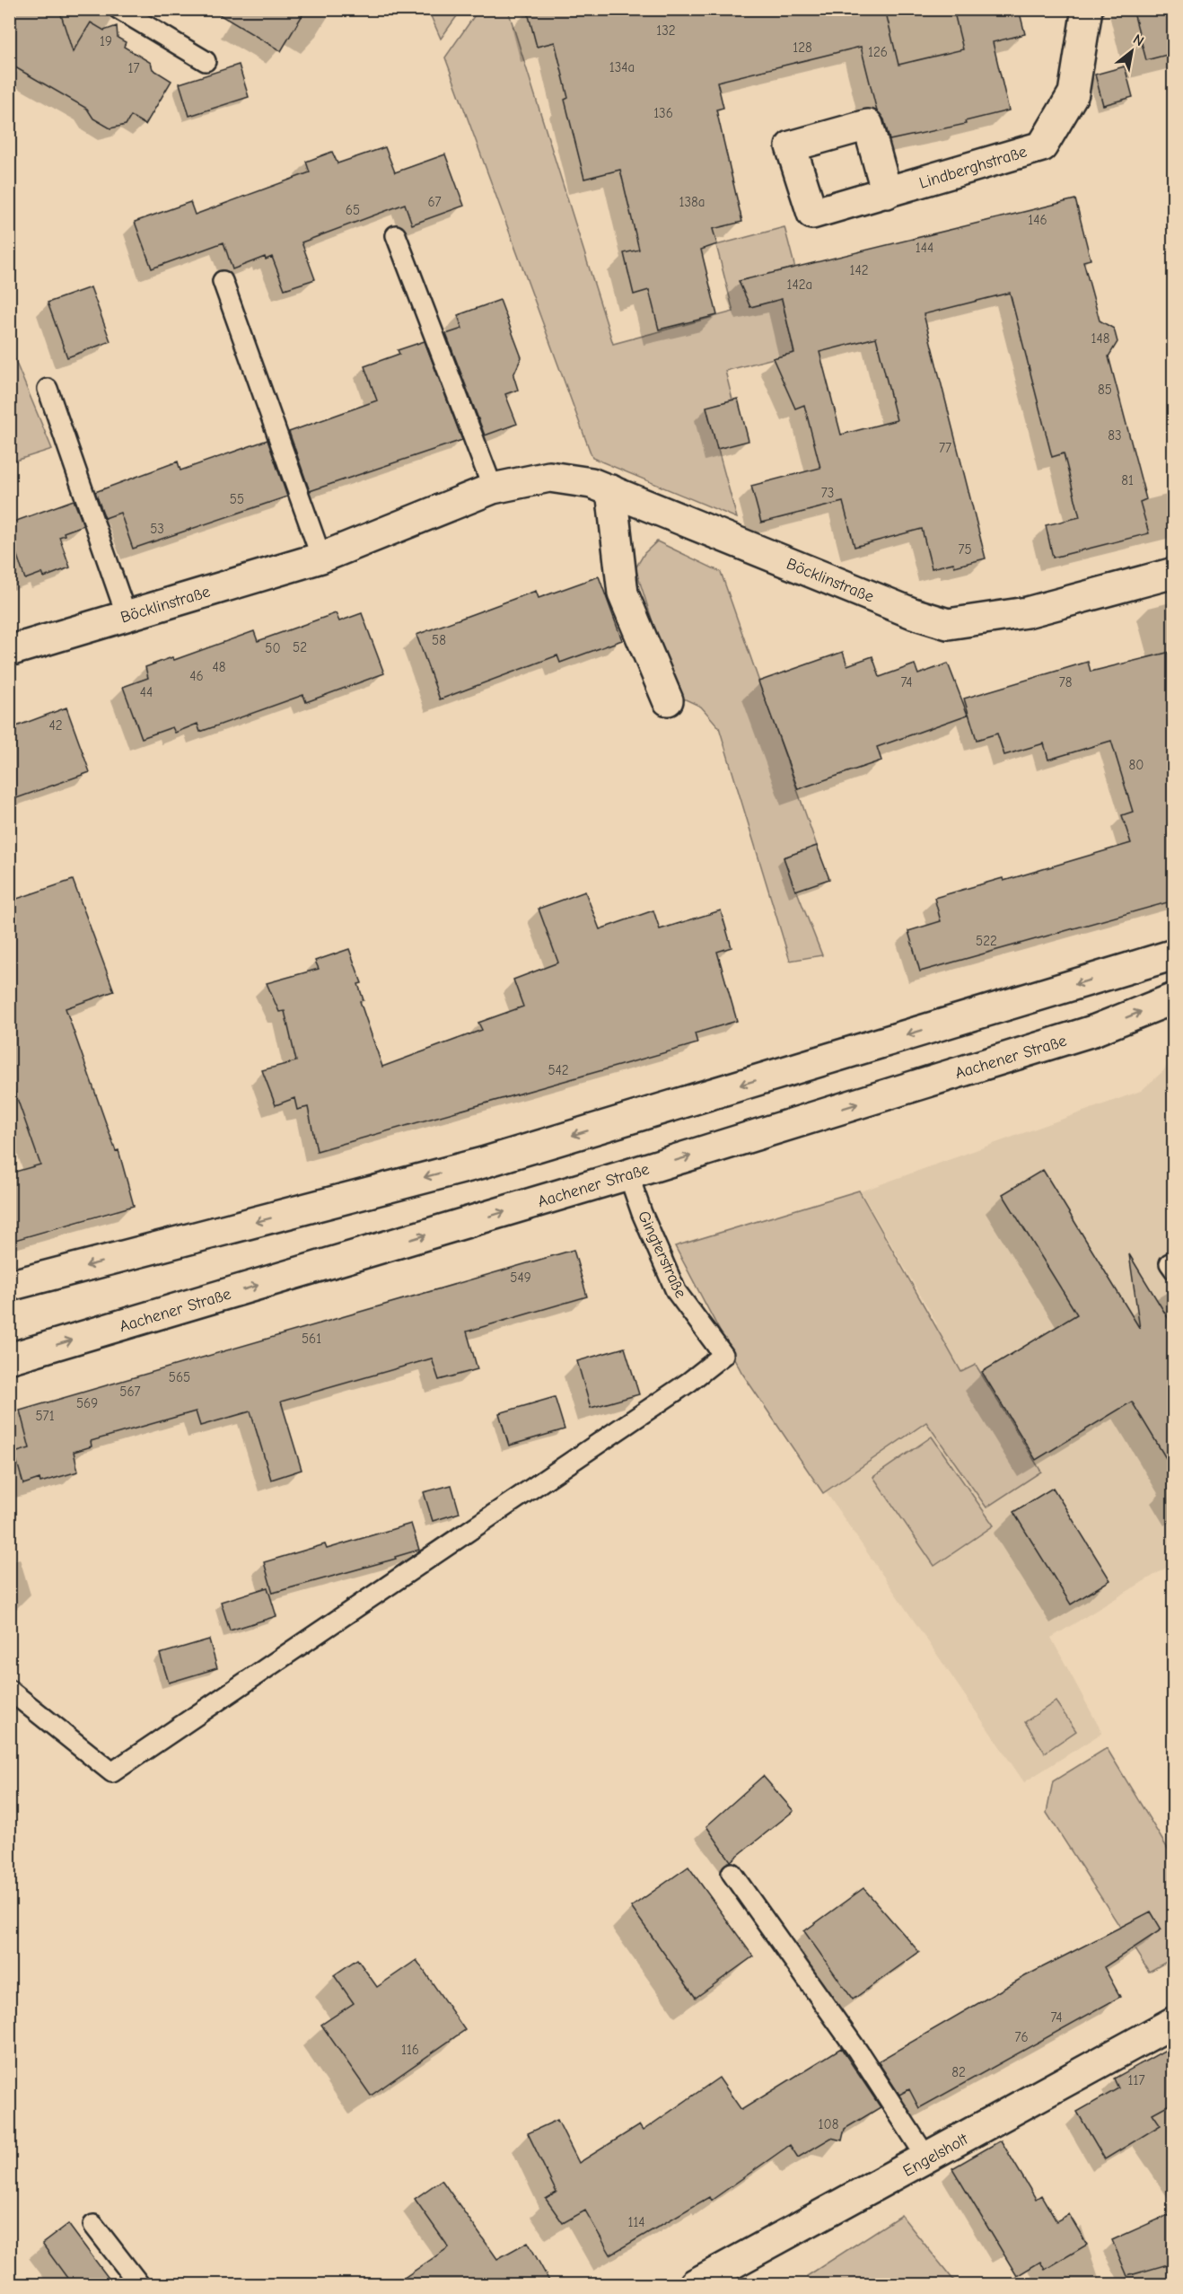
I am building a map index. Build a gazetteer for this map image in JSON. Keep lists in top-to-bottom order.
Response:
{
  "streets": {
    "main road": [
      "Lindberghstraße",
      "Böcklinstraße",
      "Aachener Straße",
      "Engelsholt"
    ],
    "lane": ["Gingterstraße"]
  },
  "crossings": [
    ["Aachener Straße", "Gingterstraße"]
  ],
  "house_numbers": [
    "132",
    "19",
    "128",
    "126",
    "134a",
    "17",
    "136",
    "67",
    "138a",
    "65",
    "146",
    "144",
    "142",
    "142a",
    "148",
    "85",
    "83",
    "77",
    "81",
    "73",
    "55",
    "53",
    "75",
    "58",
    "52",
    "50",
    "48",
    "46",
    "74",
    "78",
    "44",
    "42",
    "80",
    "522",
    "542",
    "549",
    "561",
    "565",
    "567",
    "569",
    "571",
    "74",
    "76",
    "116",
    "82",
    "117",
    "108",
    "114"
  ],
  "north": "top right"
}
